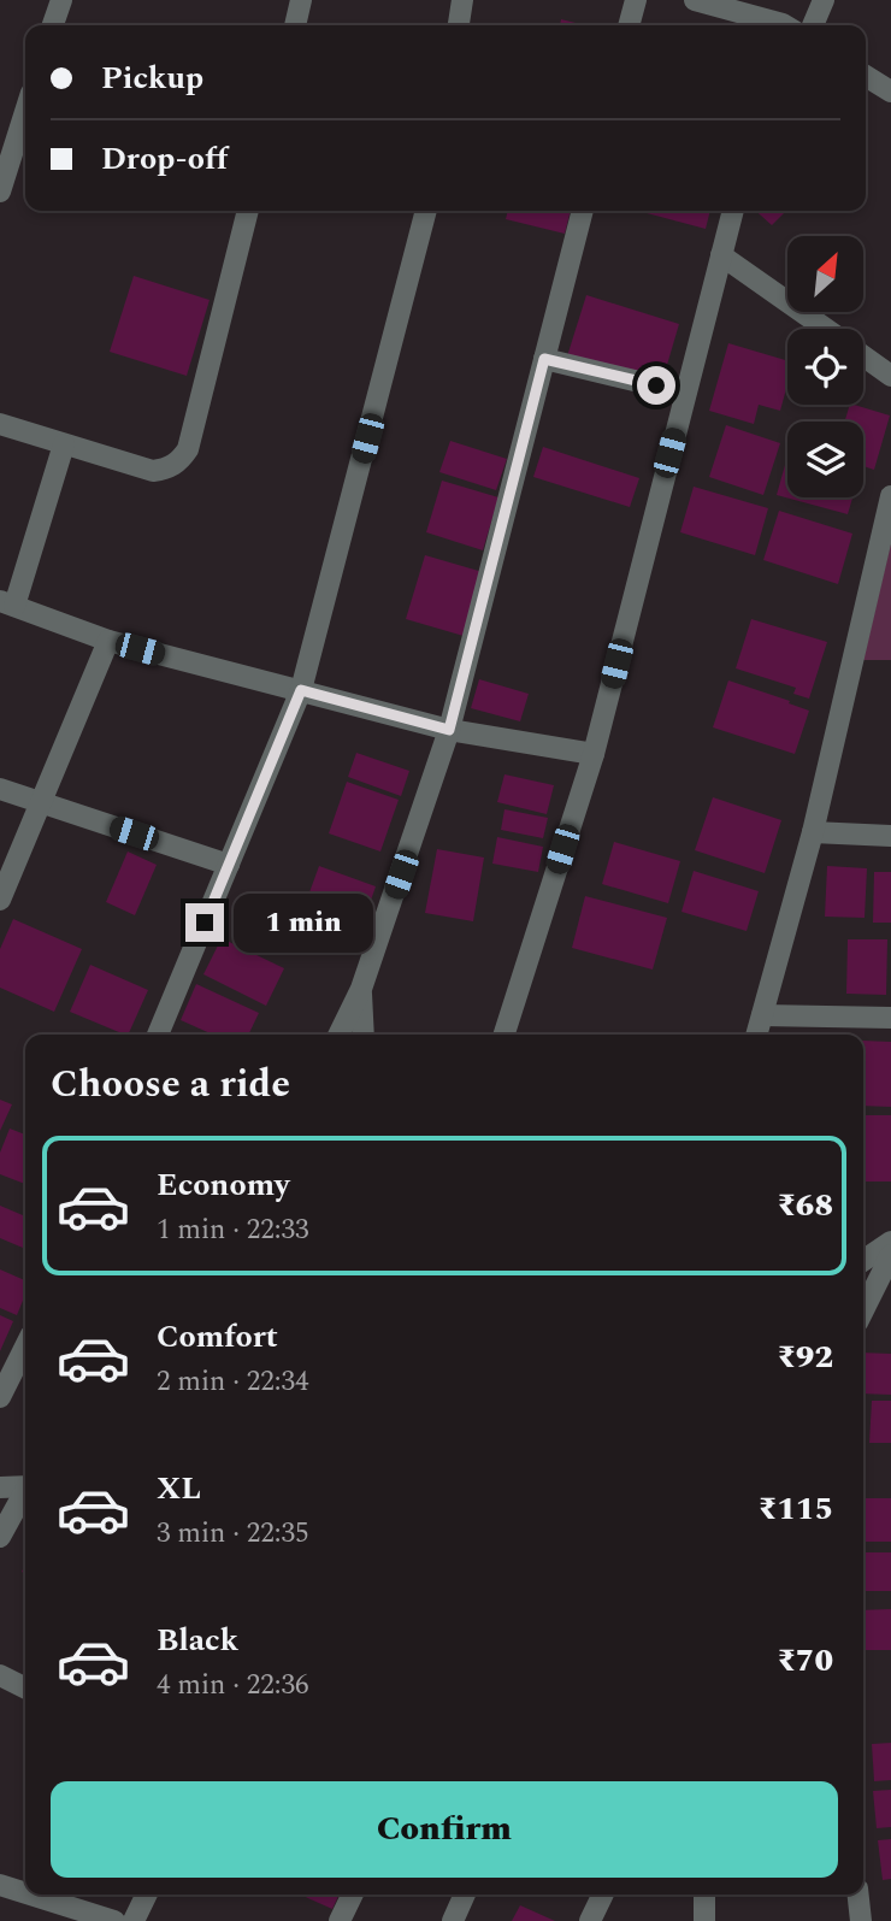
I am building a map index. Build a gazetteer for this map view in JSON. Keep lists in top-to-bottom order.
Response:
{
  "north": "top right",
  "page": {
    "banner": ["Pickup", "Drop-off"],
    "bubble": "1 min",
    "heading": "Choose a ride",
    "list": [
      {
        "name": "Economy",
        "note": "1 min · 22:33",
        "value": "₹68"
      },
      {
        "name": "Comfort",
        "note": "2 min · 22:34",
        "value": "₹92"
      },
      {
        "name": "XL",
        "note": "3 min · 22:35",
        "value": "₹115"
      },
      {
        "name": "Black",
        "note": "4 min · 22:36",
        "value": "₹70"
      }
    ],
    "buttons": "Confirm"
  }
}
